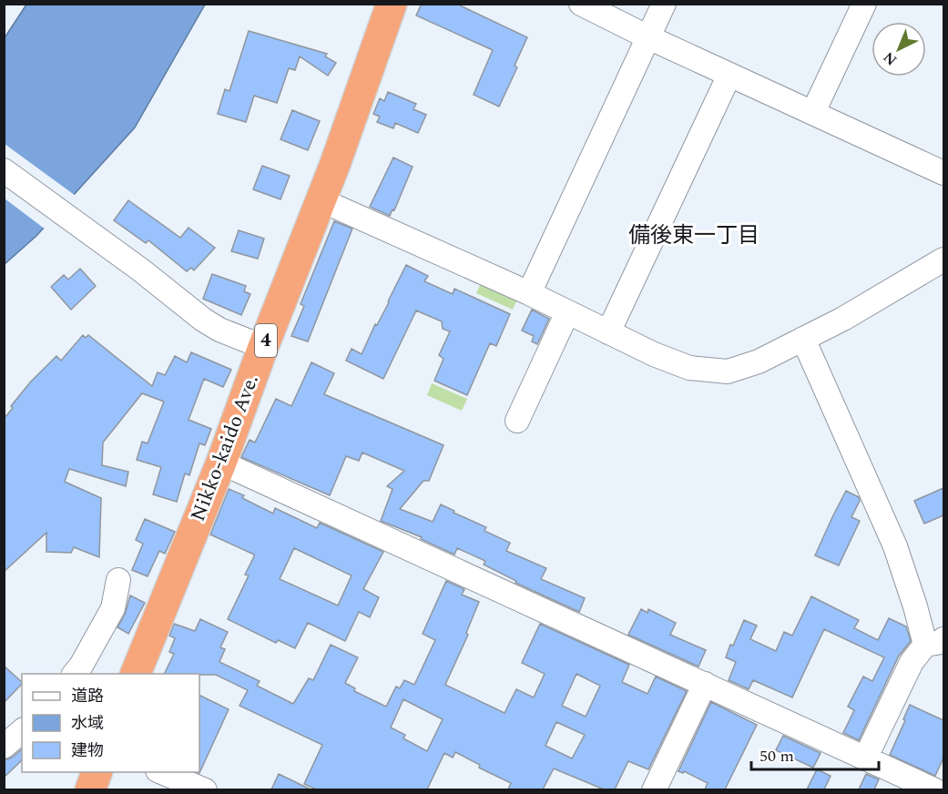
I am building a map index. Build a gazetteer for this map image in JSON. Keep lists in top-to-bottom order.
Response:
{
  "streets": {
    "highway": ["4", "Nikko-kaido Ave."]
  },
  "districts": ["備後東一丁目"],
  "legend": ["道路", "水域", "建物"],
  "scale_bar": "50 m",
  "north": "bottom left"
}
